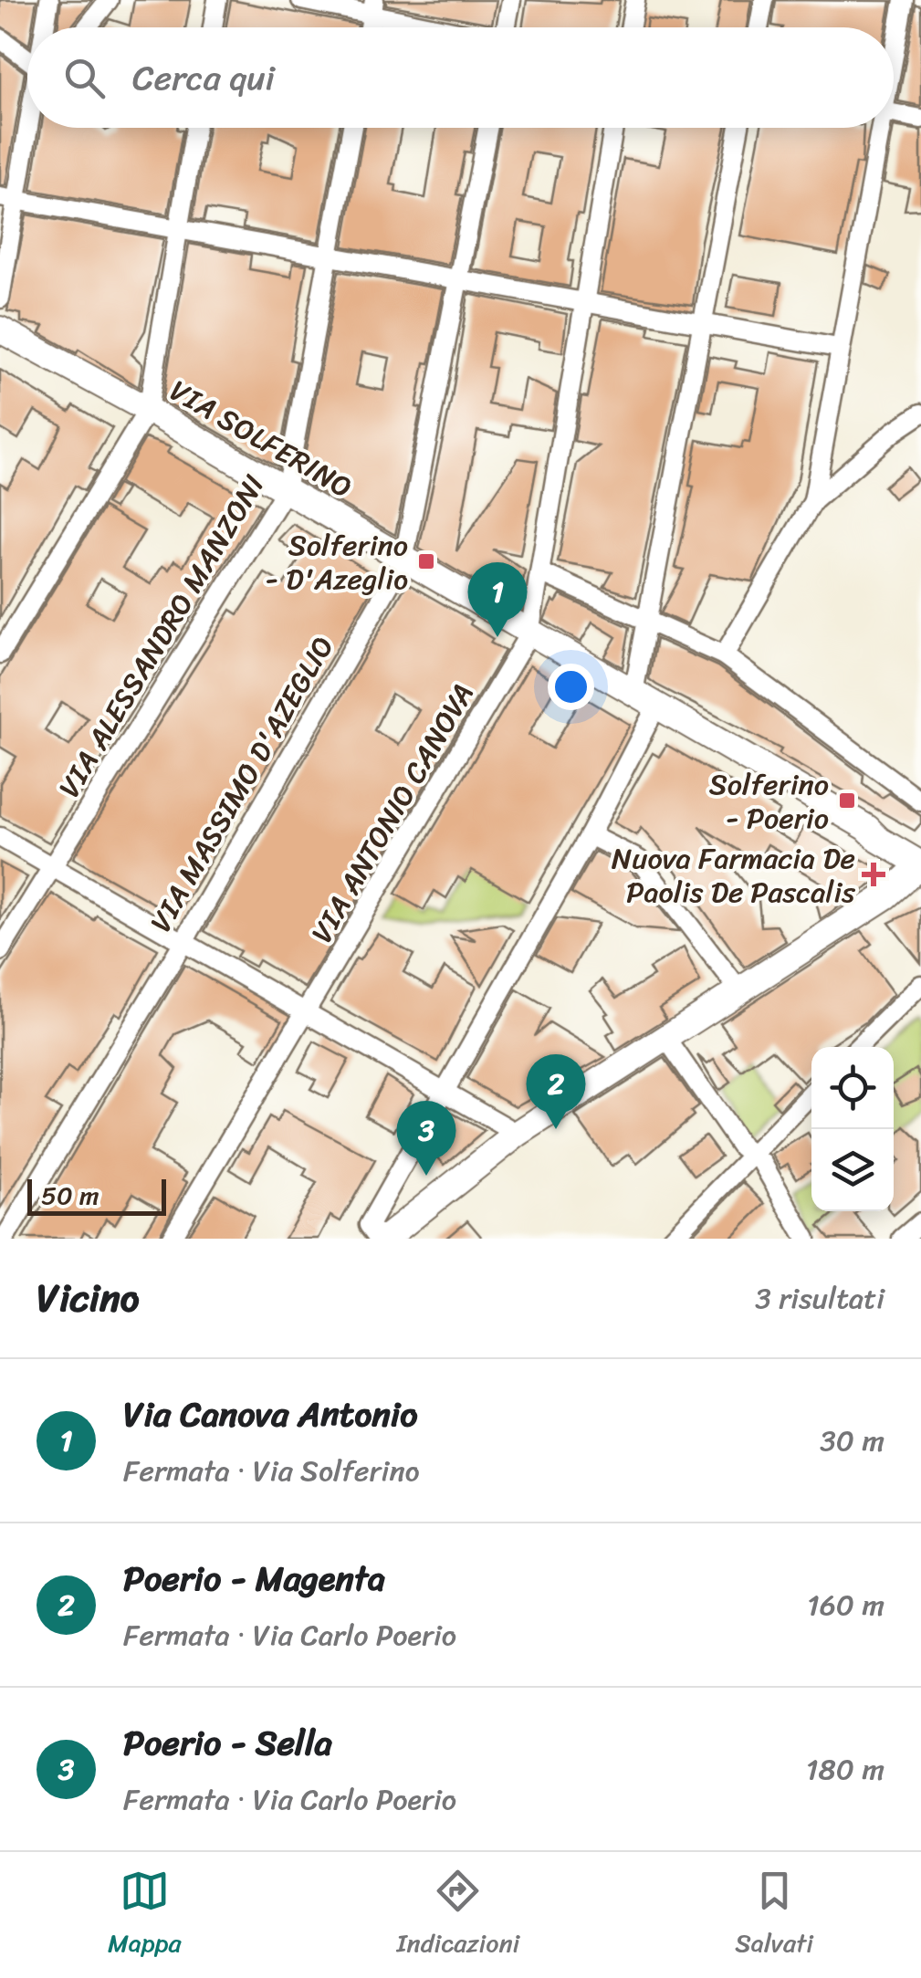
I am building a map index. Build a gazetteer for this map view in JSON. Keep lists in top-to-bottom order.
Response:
{
  "streets": {
    "street": [
      "VIA SOLFERINO",
      "VIA ALESSANDRO MANZONI",
      "VIA MASSIMO D'AZEGLIO",
      "VIA ANTONIO CANOVA"
    ]
  },
  "crossings": [
    ["VIA SOLFERINO", "VIA ALESSANDRO MANZONI"],
    ["VIA SOLFERINO", "VIA MASSIMO D'AZEGLIO"],
    ["VIA SOLFERINO", "VIA ANTONIO CANOVA"]
  ],
  "places": {
    "transit": ["Solferino - D'Azeglio", "Solferino - Poerio"],
    "health": ["Nuova Farmacia De Paolis De Pascalis"]
  },
  "scale_bar": "50 m",
  "page": {
    "search": "Cerca qui",
    "pins": ["1", "2", "3"],
    "scale": "50 m",
    "heading": ["Vicino", "3 risultati"],
    "list": [
      {
        "mark": "1",
        "name": "Via Canova Antonio",
        "note": "Fermata · Via Solferino",
        "value": "30 m"
      },
      {
        "mark": "2",
        "name": "Poerio - Magenta",
        "note": "Fermata · Via Carlo Poerio",
        "value": "160 m"
      },
      {
        "mark": "3",
        "name": "Poerio - Sella",
        "note": "Fermata · Via Carlo Poerio",
        "value": "180 m"
      }
    ],
    "nav": ["Mappa", "Indicazioni", "Salvati"]
  }
}
